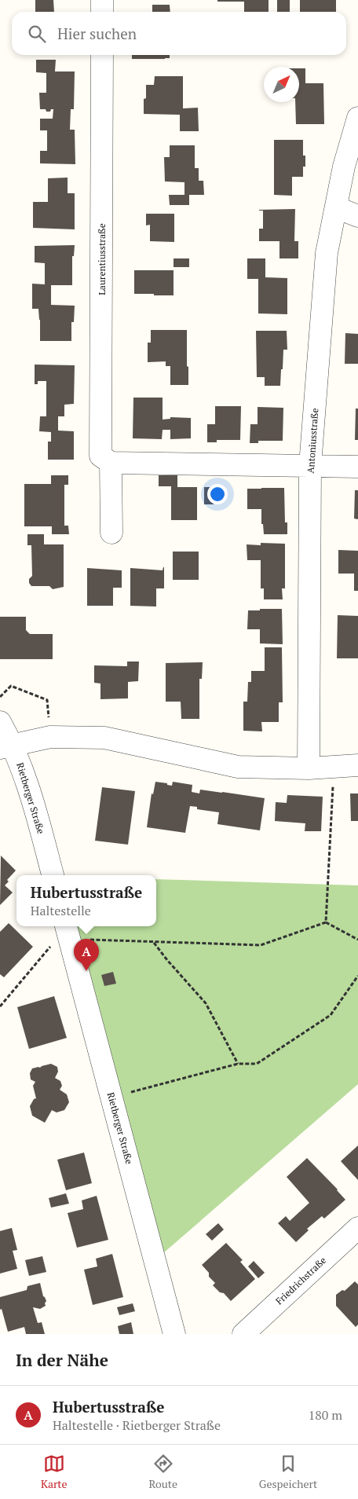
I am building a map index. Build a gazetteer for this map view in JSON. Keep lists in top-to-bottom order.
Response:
{
  "streets": {
    "street": [
      "Laurentiusstraße",
      "Antoniusstraße",
      "Rietberger Straße",
      "Friedrichstraße"
    ]
  },
  "north": "top right",
  "page": {
    "search": "Hier suchen",
    "popup": ["Hubertusstraße", "Haltestelle"],
    "pins": "A",
    "heading": "In der Nähe",
    "list": [
      {
        "mark": "A",
        "name": "Hubertusstraße",
        "note": "Haltestelle · Rietberger Straße",
        "value": "180 m"
      }
    ],
    "nav": ["Karte", "Route", "Gespeichert"]
  }
}
